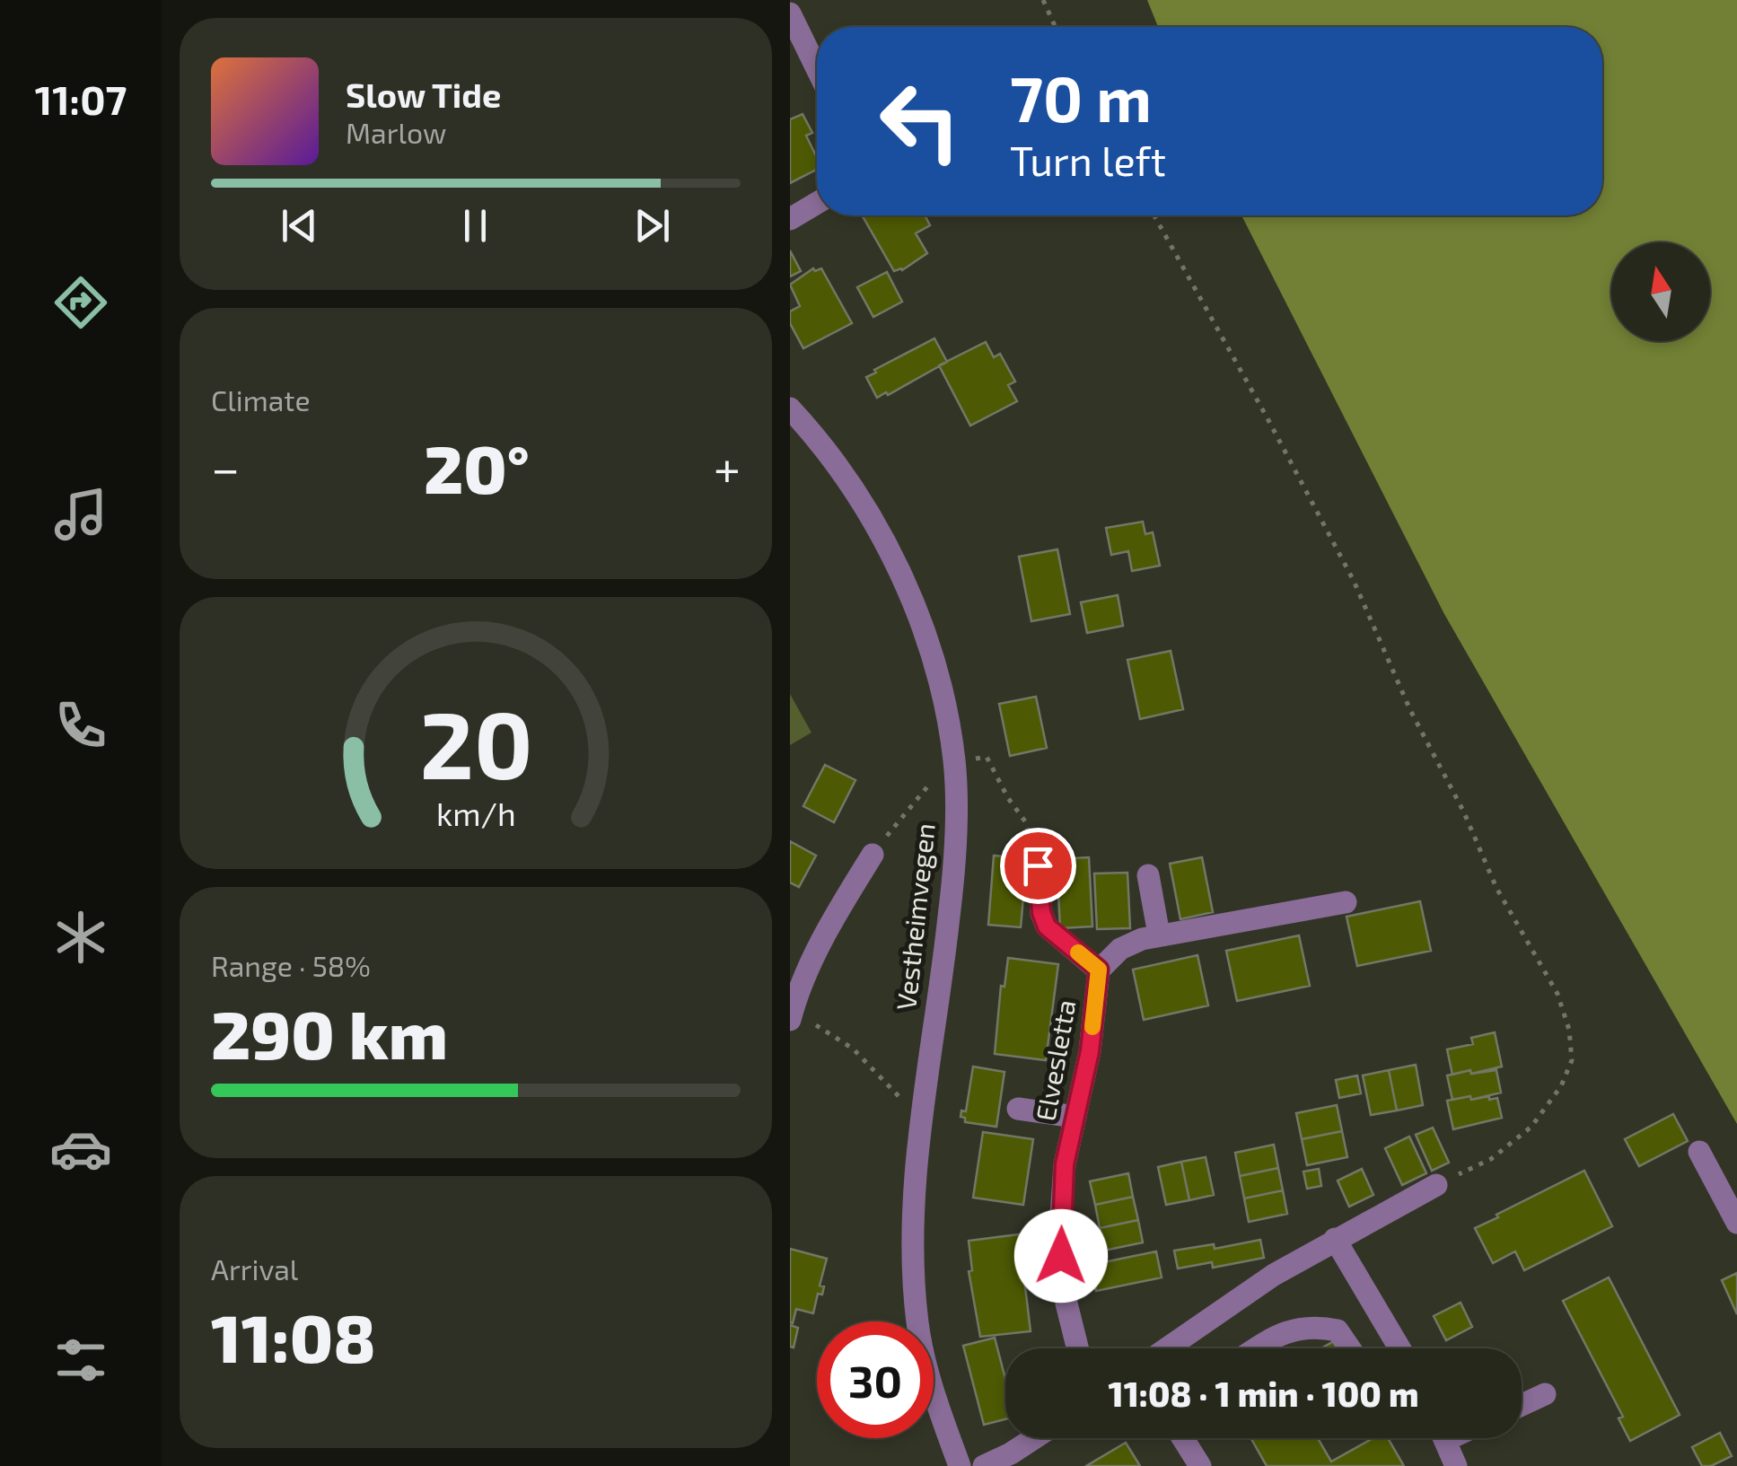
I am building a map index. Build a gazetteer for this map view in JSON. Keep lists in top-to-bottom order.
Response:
{
  "streets": {
    "street": ["Vestheimvegen", "Elvesletta"]
  },
  "north": "top",
  "page": {
    "tabs": "11:07",
    "turn": ["70 m", "Turn left"],
    "song": ["Slow Tide", "Marlow"],
    "tile": [
      "Climate",
      ["Range · 58%", "290 km"],
      ["Arrival", "11:08"]
    ],
    "heat": ["−", "20°", "+"],
    "limit": "30",
    "trip": "11:08 · 1 min · 100 m",
    "gauge": ["20", "km/h"]
  }
}
